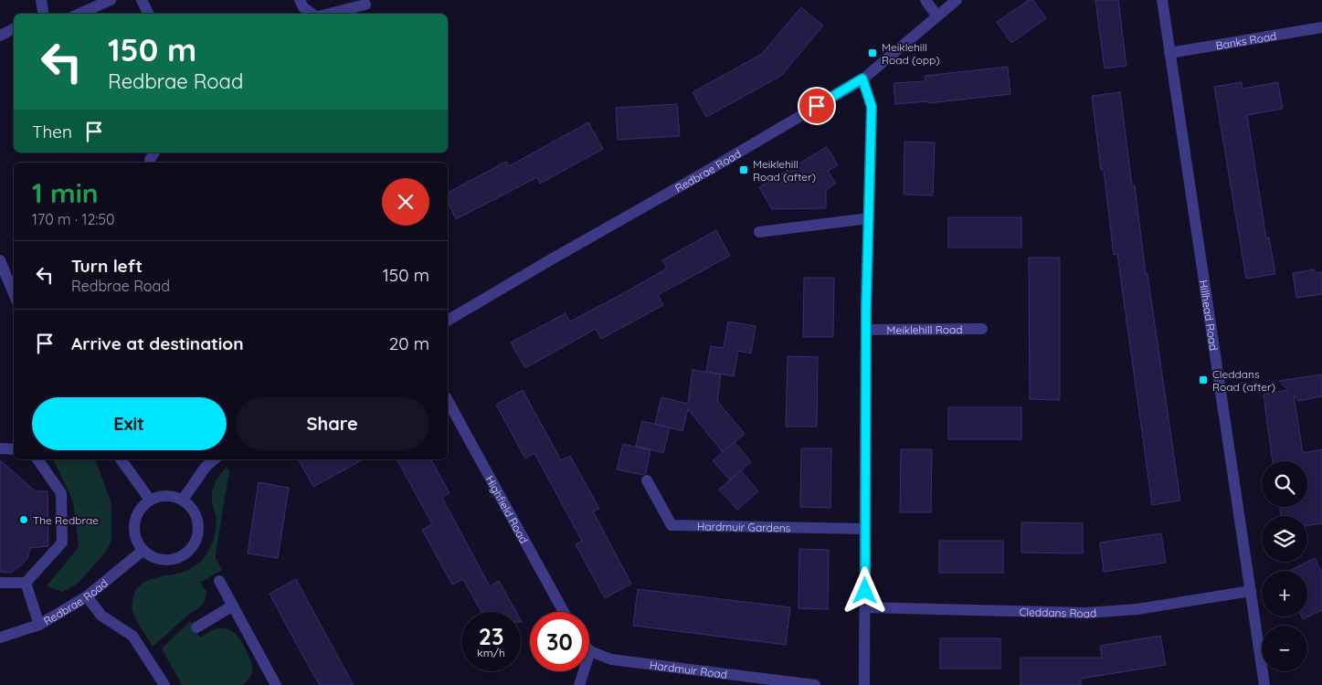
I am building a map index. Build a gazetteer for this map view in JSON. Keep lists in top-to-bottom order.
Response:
{
  "streets": {
    "street": [
      "Banks Road",
      "Redbrae Road",
      "Hillhead Road",
      "Meiklehill Road",
      "Highfield Road",
      "Hardmuir Gardens",
      "Cleddans Road",
      "Hardmuir Road"
    ]
  },
  "crossings": [
    ["Banks Road", "Hillhead Road"],
    ["Hillhead Road", "Cleddans Road"]
  ],
  "places": {
    "transit": ["Meiklehill Road (opp)", "Meiklehill Road (after)", "Cleddans Road (after)"],
    "other": ["The Redbrae"]
  },
  "page": {
    "turn": ["150 m", "Redbrae Road"],
    "then": "Then",
    "heading": ["1 min", "170 m · 12:50"],
    "list": [
      {
        "name": "Turn left",
        "note": "Redbrae Road",
        "value": "150 m"
      },
      {
        "name": "Arrive at destination",
        "value": "20 m"
      }
    ],
    "buttons": ["Exit", "Share"],
    "map_buttons": ["+", "−"],
    "speed": "23 km/h",
    "limit": "30"
  }
}
